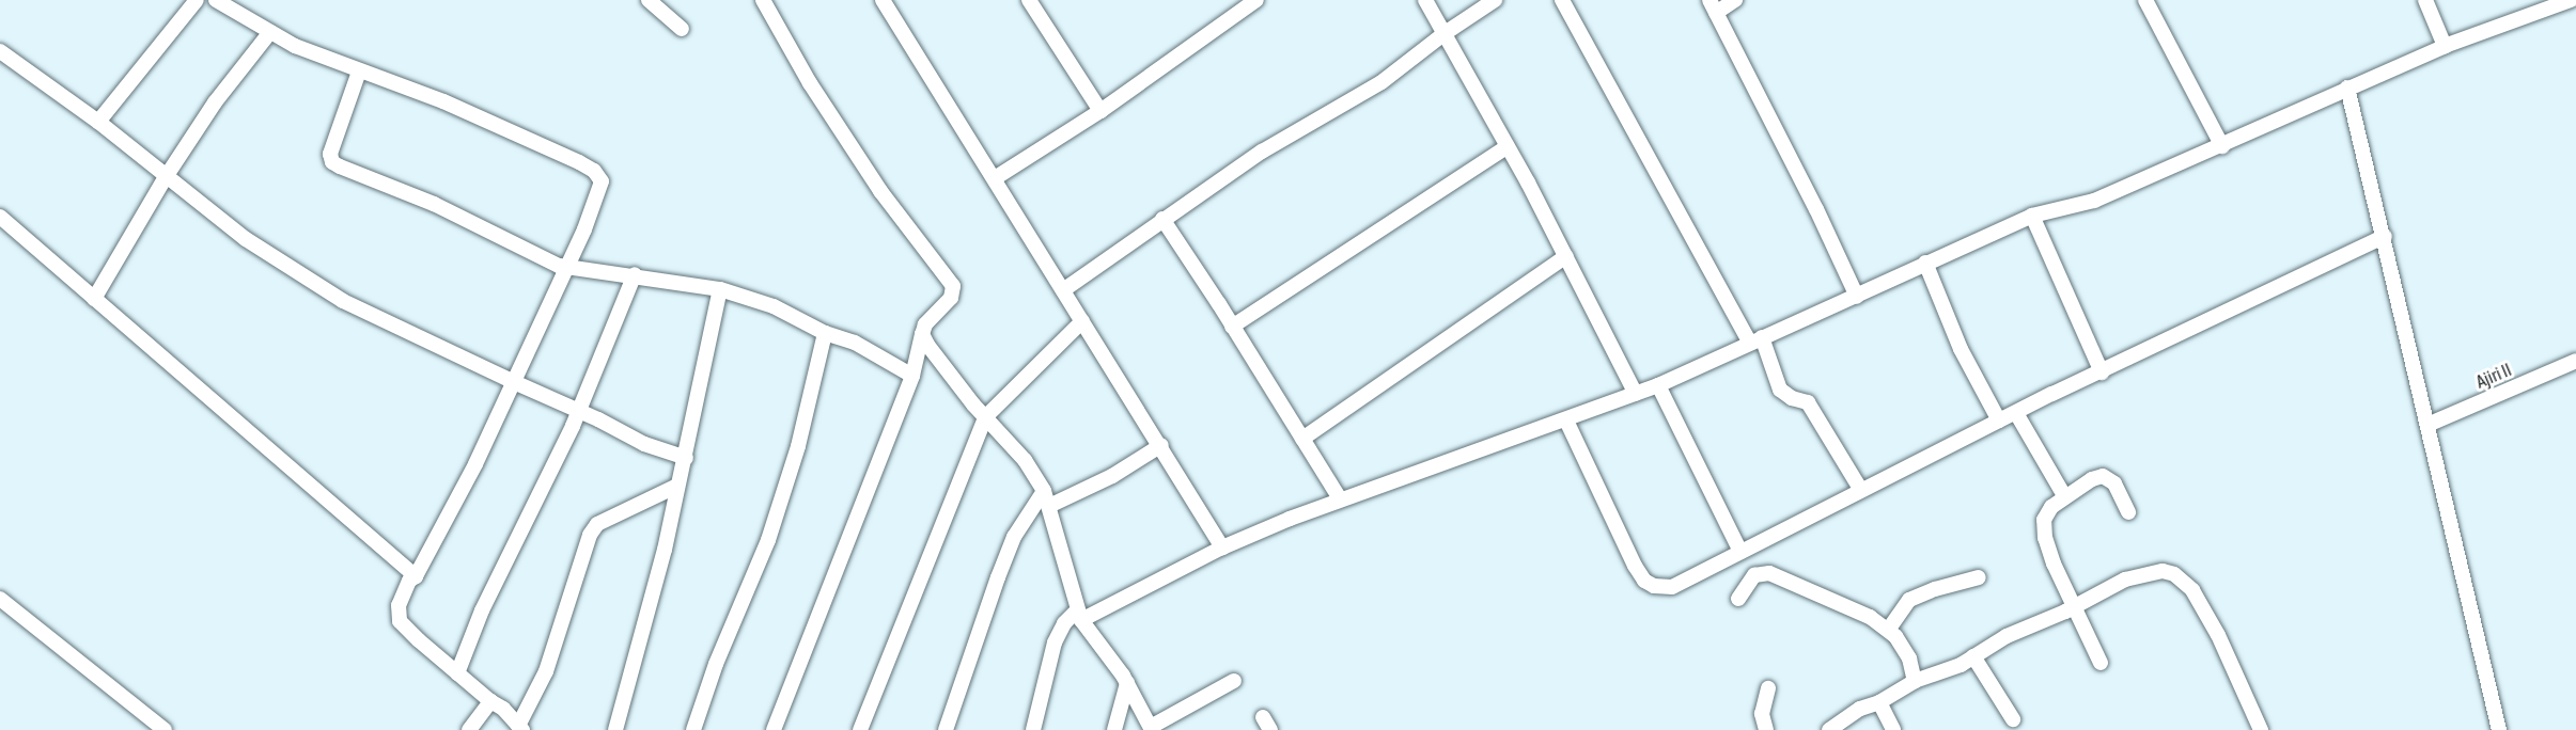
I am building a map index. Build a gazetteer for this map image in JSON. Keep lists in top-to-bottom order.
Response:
{
  "streets": {
    "street": ["Ajiri II"]
  }
}
